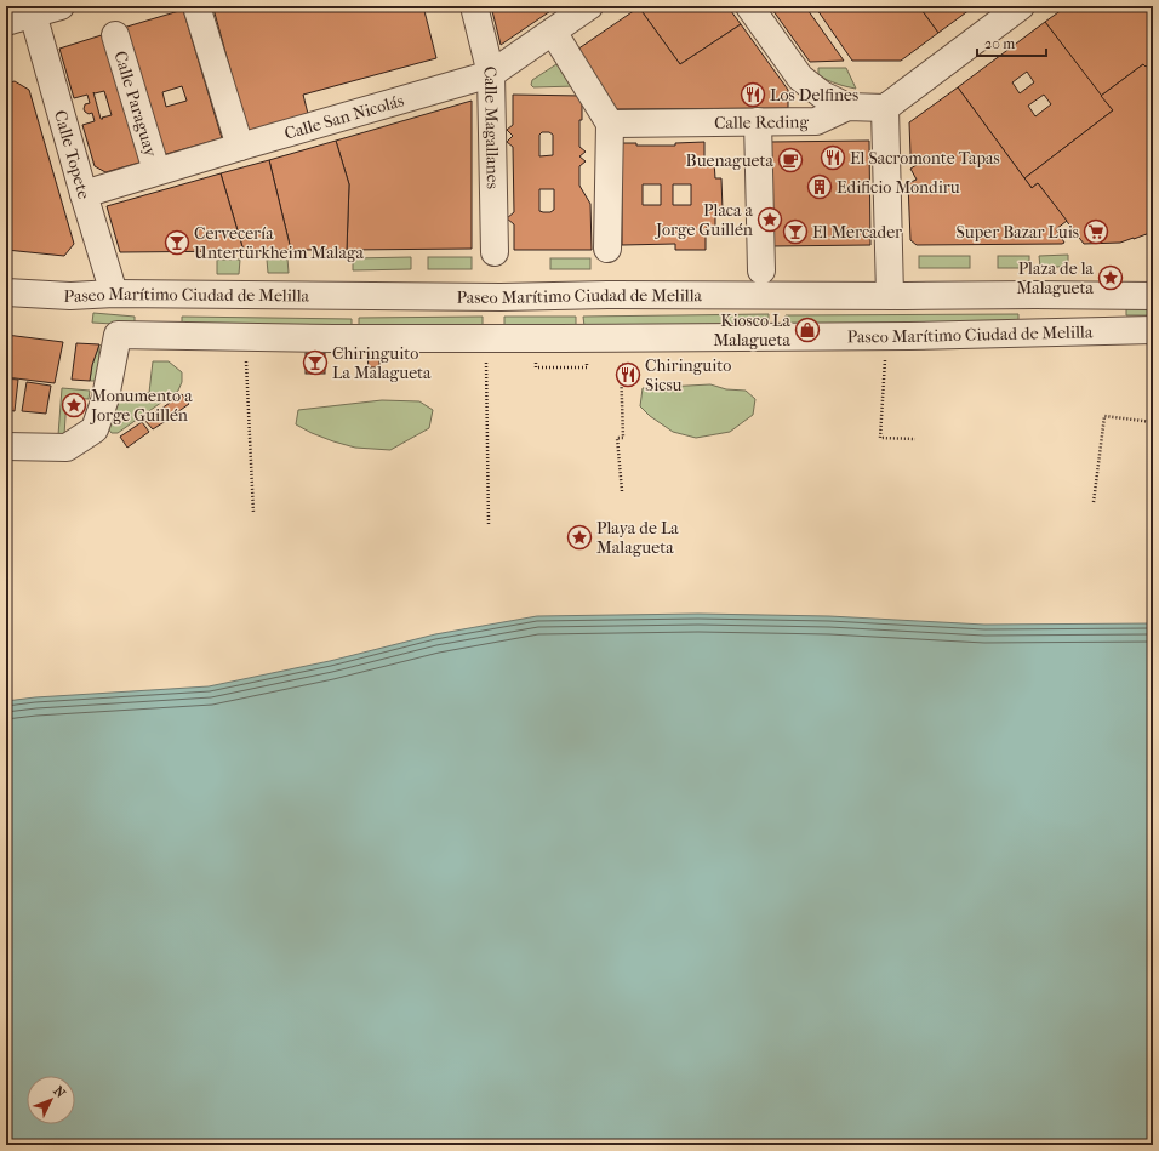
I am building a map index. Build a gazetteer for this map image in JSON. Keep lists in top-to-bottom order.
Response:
{
  "streets": {
    "street": [
      "Calle Paraguay",
      "Calle San Nicolás",
      "Calle Reding",
      "Calle Magallanes",
      "Calle Topete",
      "Paseo Marítimo Ciudad de Melilla"
    ]
  },
  "crossings": [
    ["Calle Paraguay", "Calle San Nicolás"],
    ["Calle San Nicolás", "Calle Magallanes"],
    ["Calle San Nicolás", "Calle Topete"],
    ["Calle Topete", "Paseo Marítimo Ciudad de Melilla"]
  ],
  "places": {
    "restaurant": ["Los Delfines", "El Sacromonte Tapas", "Chiringuito Sicsu"],
    "cafe": ["Buenagueta"],
    "building": ["Edificio Mondiru"],
    "place": [
      "Placa a Jorge Guillén",
      "Plaza de la Malagueta",
      "Monumento a Jorge Guillén",
      "Playa de La Malagueta"
    ],
    "bar": ["El Mercader", "Cervecería Untertürkheim Malaga", "Chiringuito La Malagueta"],
    "supermarket": ["Super Bazar Luis"],
    "shop": ["Kiosco La Malagueta"]
  },
  "scale_bar": "20 m",
  "north": "top right"
}
